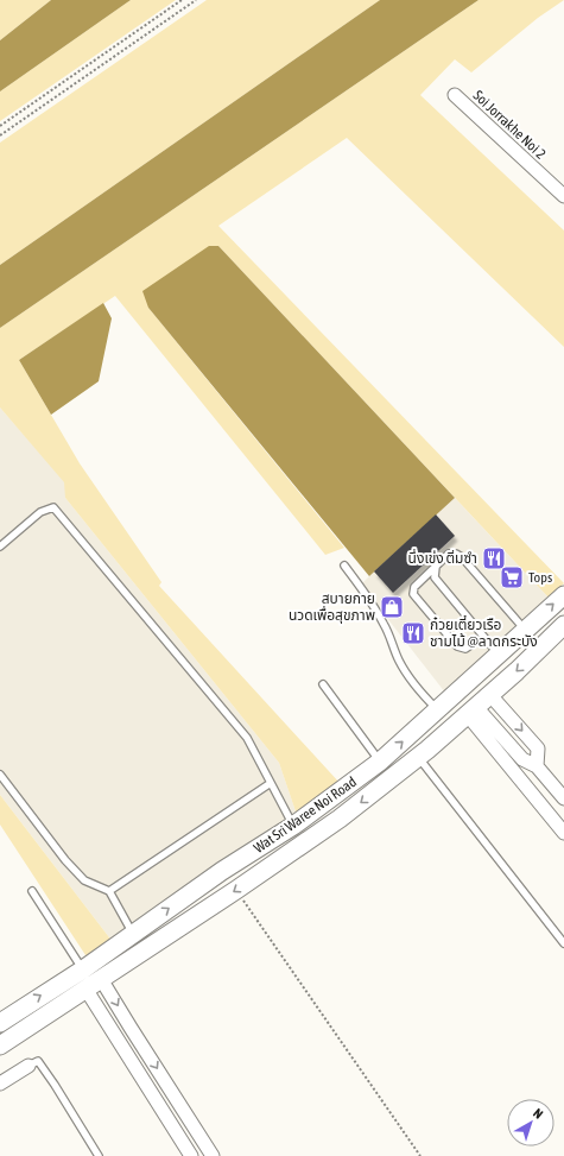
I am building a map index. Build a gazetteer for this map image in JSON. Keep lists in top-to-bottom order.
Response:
{
  "streets": {
    "main road": ["Wat Sri Waree Noi Road"],
    "street": ["Soi Jorrakhe Noi 2"]
  },
  "places": {
    "restaurant": ["นึ่งเข่ง ติ่มซำ", "ก๋วยเตี๋ยวเรือ ชามไม้ @ลาดกระบัง"],
    "supermarket": ["Tops"],
    "shop": ["สบายกาย นวดเพื่อสุขภาพ"]
  },
  "north": "top right"
}
